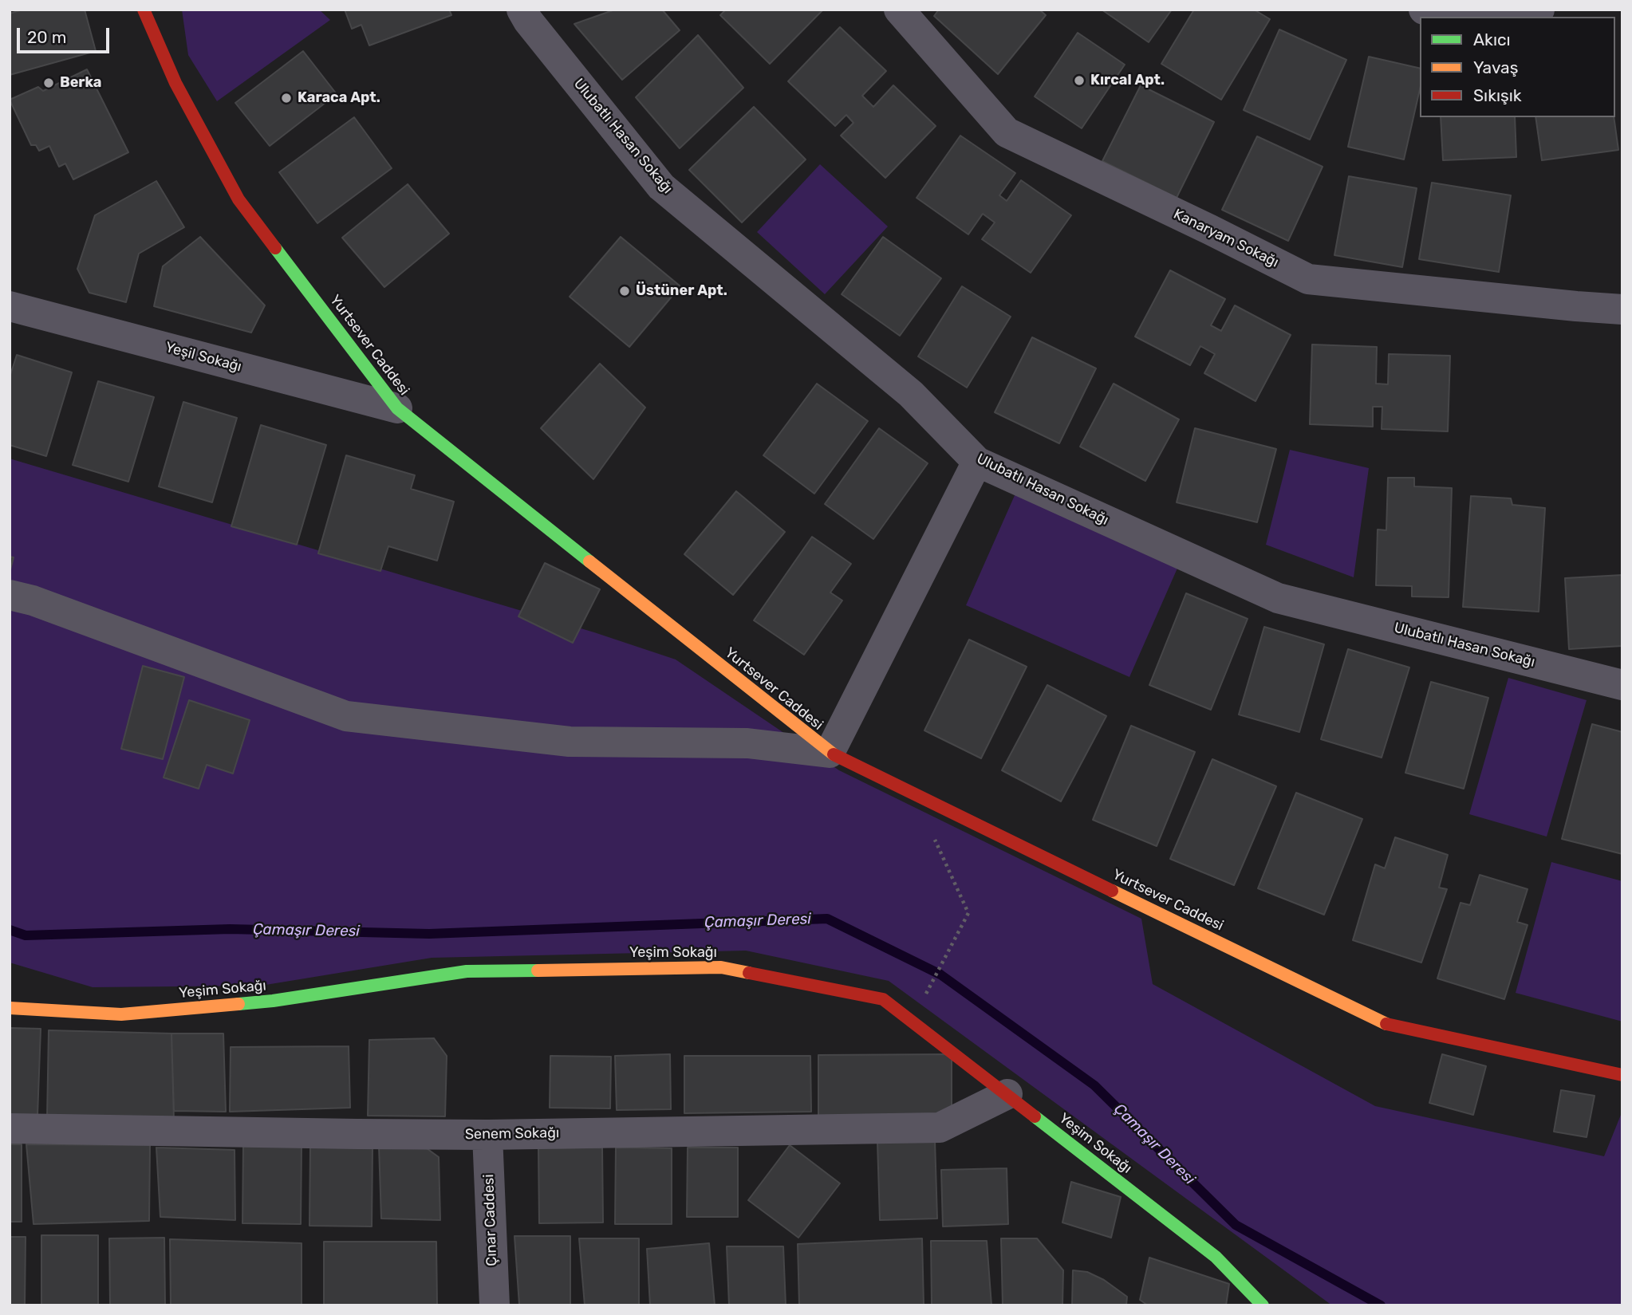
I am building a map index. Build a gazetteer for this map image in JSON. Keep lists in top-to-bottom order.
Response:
{
  "streets": {
    "street": [
      "Ulubatlı Hasan Sokağı",
      "Kanaryam Sokağı",
      "Yurtsever Caddesi",
      "Yeşil Sokağı",
      "Yeşim Sokağı",
      "Senem Sokağı",
      "Çınar Caddesi"
    ]
  },
  "crossings": [
    ["Yurtsever Caddesi", "Yeşil Sokağı"],
    ["Yeşim Sokağı", "Senem Sokağı"],
    ["Senem Sokağı", "Çınar Caddesi"]
  ],
  "water": ["Çamaşır Deresi"],
  "places": [
    "Kırcal Apt.",
    "Berka",
    "Karaca Apt.",
    "Üstüner Apt."
  ],
  "legend": ["Akıcı", "Yavaş", "Sıkışık"],
  "scale_bar": "20 m"
}
